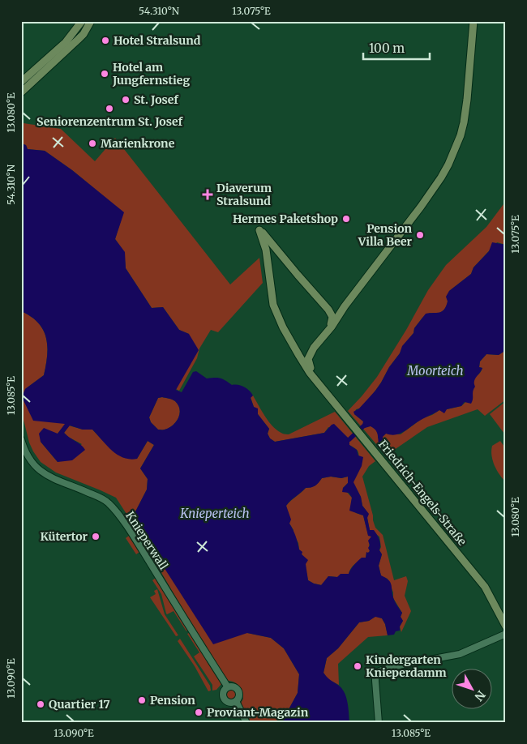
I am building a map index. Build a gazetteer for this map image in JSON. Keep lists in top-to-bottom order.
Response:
{
  "streets": {
    "main road": ["Friedrich-Engels-Straße"],
    "street": ["Knieperwall"]
  },
  "water": ["Moorteich", "Knieperteich"],
  "places": {
    "other": [
      "Hotel Stralsund",
      "Hotel am Jungfernstieg",
      "St. Josef",
      "Seniorenzentrum St. Josef",
      "Marienkrone",
      "Hermes Paketshop",
      "Pension Villa Beer",
      "Kütertor",
      "Kindergarten Knieperdamm",
      "Pension",
      "Quartier 17",
      "Proviant-Magazin"
    ],
    "health": ["Diaverum Stralsund"]
  },
  "scale_bar": "100 m",
  "north": "bottom right",
  "coordinates": [
    "54.310°N",
    "13.075°E",
    "13.080°E",
    "13.085°E",
    "13.090°E"
  ]
}
